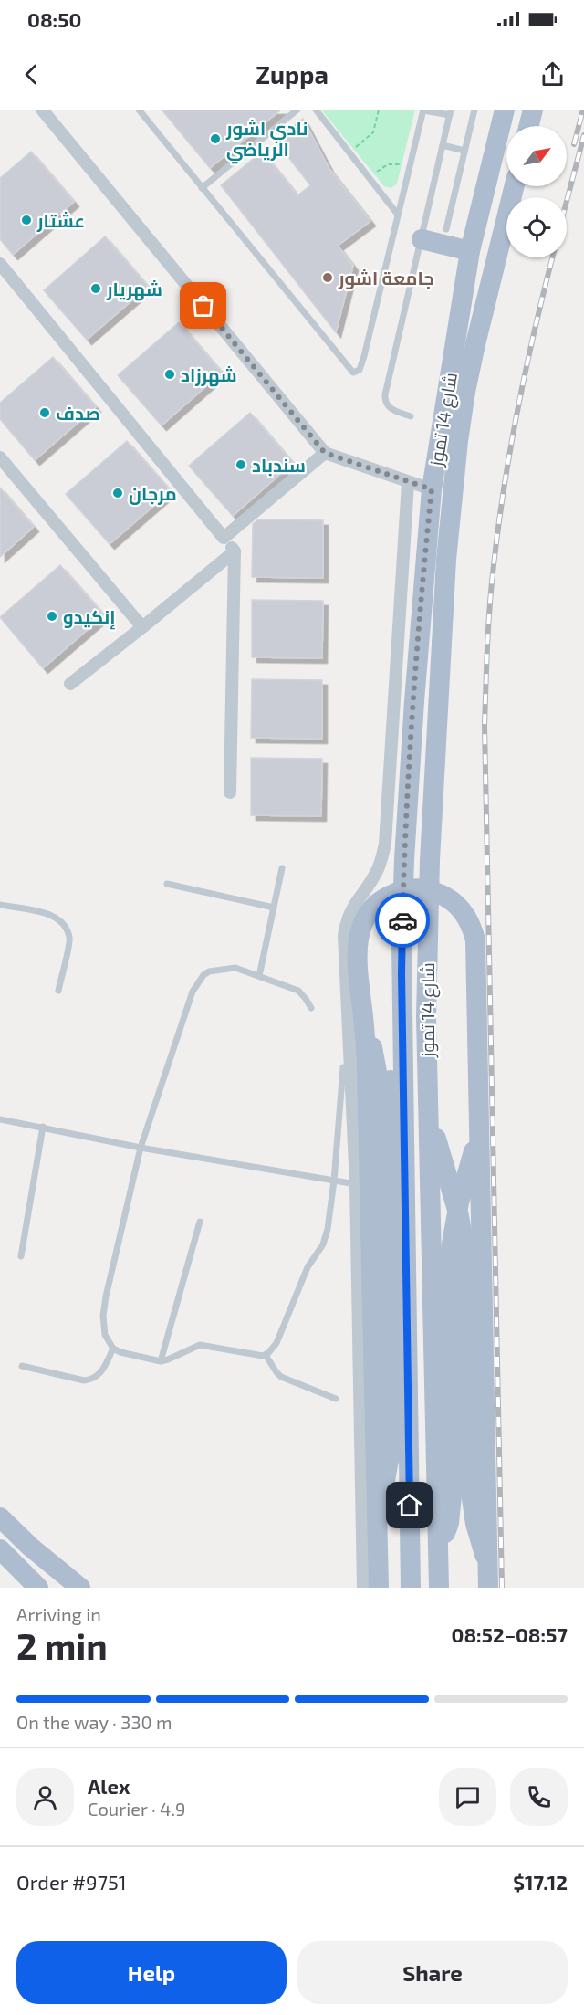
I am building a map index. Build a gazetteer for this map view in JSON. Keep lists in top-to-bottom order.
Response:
{
  "streets": {
    "main road": ["شارع 14 تموز"]
  },
  "places": [
    "نادي اشور الرياضي",
    "عشتار",
    "جامعة اشور",
    "شهريار",
    "شهرزاد",
    "صدف",
    "سندباد",
    "مرجان",
    "إنكيدو"
  ],
  "north": "top right",
  "page": {
    "status": "08:50",
    "header": "Zuppa",
    "heading": ["2 min", "Arriving in", "08:52–08:57"],
    "panel": [
      "Alex",
      "Courier · 4.9",
      "Order #9751",
      "$17.12"
    ],
    "bar": "On the way · 330 m",
    "buttons": ["Help", "Share"]
  }
}
